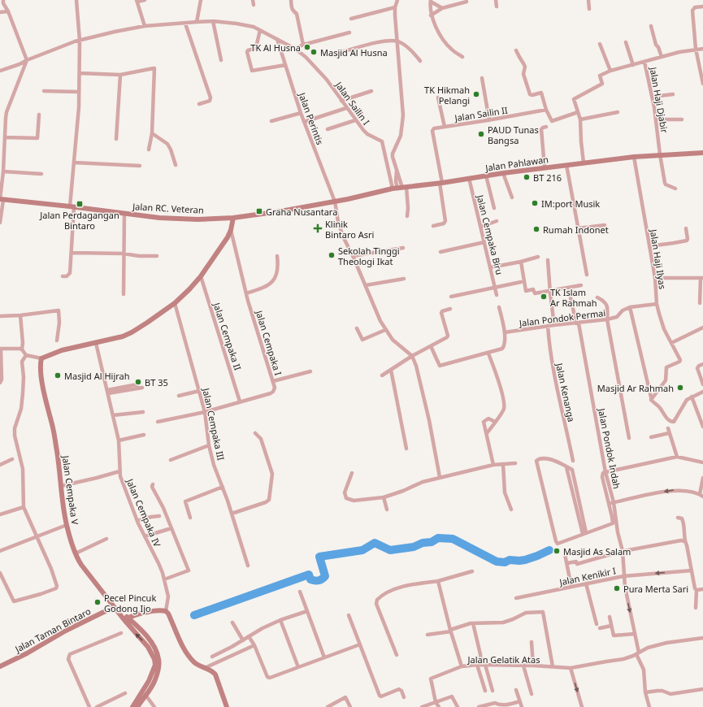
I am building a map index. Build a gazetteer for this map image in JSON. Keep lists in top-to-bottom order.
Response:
{
  "streets": {
    "street": [
      "Jalan Haji Djabir",
      "Jalan Sailin I",
      "Jalan Sailin II",
      "Jalan Perintis",
      "Jalan Pahlawan",
      "Jalan RC. Veteran",
      "Jalan Cempaka Biru",
      "Jalan Haji Ilyas",
      "Jalan Pondok Permai",
      "Jalan Cempaka II",
      "Jalan Cempaka I",
      "Jalan Kenanga",
      "Jalan Cempaka III",
      "Jalan Pondok Indah",
      "Jalan Cempaka V",
      "Jalan Cempaka IV",
      "Jalan Kenikir I",
      "Jalan Taman Bintaro",
      "Jalan Gelatik Atas"
    ]
  },
  "crossings": [
    ["Jalan Haji Djabir", "Jalan Pahlawan"],
    ["Jalan Sailin I", "Jalan Perintis"],
    ["Jalan Sailin I", "Jalan Pahlawan"],
    ["Jalan Sailin II", "Jalan Pahlawan"],
    ["Jalan Perintis", "Jalan Pahlawan"],
    ["Jalan Perintis", "Jalan RC. Veteran"],
    ["Jalan Pahlawan", "Jalan RC. Veteran"],
    ["Jalan Pahlawan", "Jalan Cempaka Biru"],
    ["Jalan Pahlawan", "Jalan Haji Ilyas"],
    ["Jalan Haji Ilyas", "Jalan Pondok Permai"],
    ["Jalan Pondok Permai", "Jalan Kenanga"],
    ["Jalan Pondok Permai", "Jalan Pondok Indah"],
    ["Jalan Cempaka II", "Jalan Cempaka I"],
    ["Jalan Cempaka I", "Jalan Cempaka III"],
    ["Jalan Pondok Indah", "Jalan Kenikir I"],
    ["Jalan Cempaka V", "Jalan Taman Bintaro"],
    ["Jalan Kenikir I", "Jalan Gelatik Atas"]
  ],
  "places": {
    "other": [
      "TK Al Husna",
      "Masjid Al Husna",
      "TK Hikmah Pelangi",
      "PAUD Tunas Bangsa",
      "BT 216",
      "IM:port Musik",
      "Rumah Indonet",
      "Sekolah Tinggi Theologi Ikat",
      "TK Islam Ar Rahmah",
      "Masjid Al Hijrah",
      "BT 35",
      "Masjid Ar Rahmah",
      "Masjid As Salam",
      "Pura Merta Sari",
      "Pecel Pincuk Godong Ijo"
    ],
    "transit": ["Jalan Perdagangan Bintaro", "Graha Nusantara"],
    "health": ["Klinik Bintaro Asri"]
  }
}
